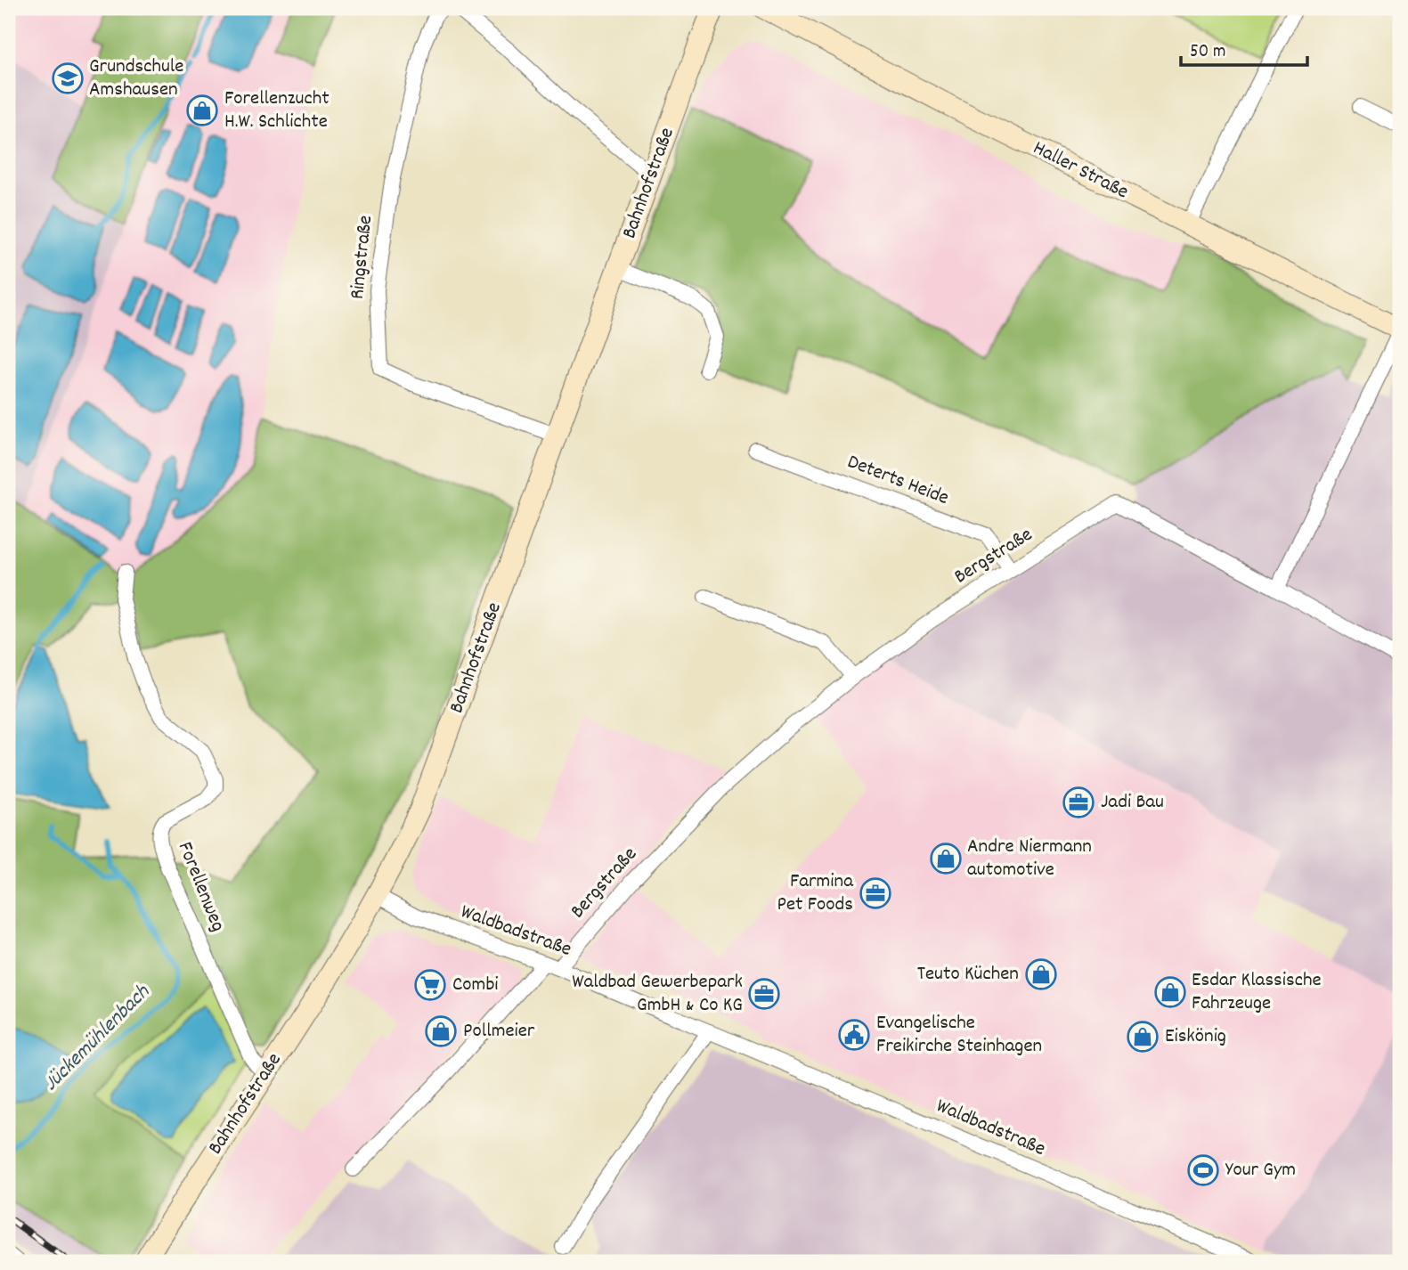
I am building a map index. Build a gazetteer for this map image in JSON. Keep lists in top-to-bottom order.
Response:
{
  "streets": {
    "street": [
      "Haller Straße",
      "Bahnhofstraße",
      "Ringstraße",
      "Deterts Heide",
      "Bergstraße",
      "Forellenweg",
      "Waldbadstraße"
    ]
  },
  "crossings": [
    ["Bahnhofstraße", "Ringstraße"],
    ["Bahnhofstraße", "Forellenweg"],
    ["Bahnhofstraße", "Waldbadstraße"],
    ["Deterts Heide", "Bergstraße"],
    ["Bergstraße", "Waldbadstraße"]
  ],
  "water": ["Jückemühlenbach"],
  "places": {
    "school or university": ["Grundschule Amshausen"],
    "shop": [
      "Forellenzucht H.W. Schlichte",
      "Andre Niermann automotive",
      "Teuto Küchen",
      "Esdar Klassische Fahrzeuge",
      "Pollmeier",
      "Eiskönig"
    ],
    "office": ["Jadi Bau", "Farmina Pet Foods", "Waldbad Gewerbepark GmbH & Co KG"],
    "supermarket": ["Combi"],
    "public building": ["Evangelische Freikirche Steinhagen"],
    "sports": ["Your Gym"]
  },
  "scale_bar": "50 m"
}
